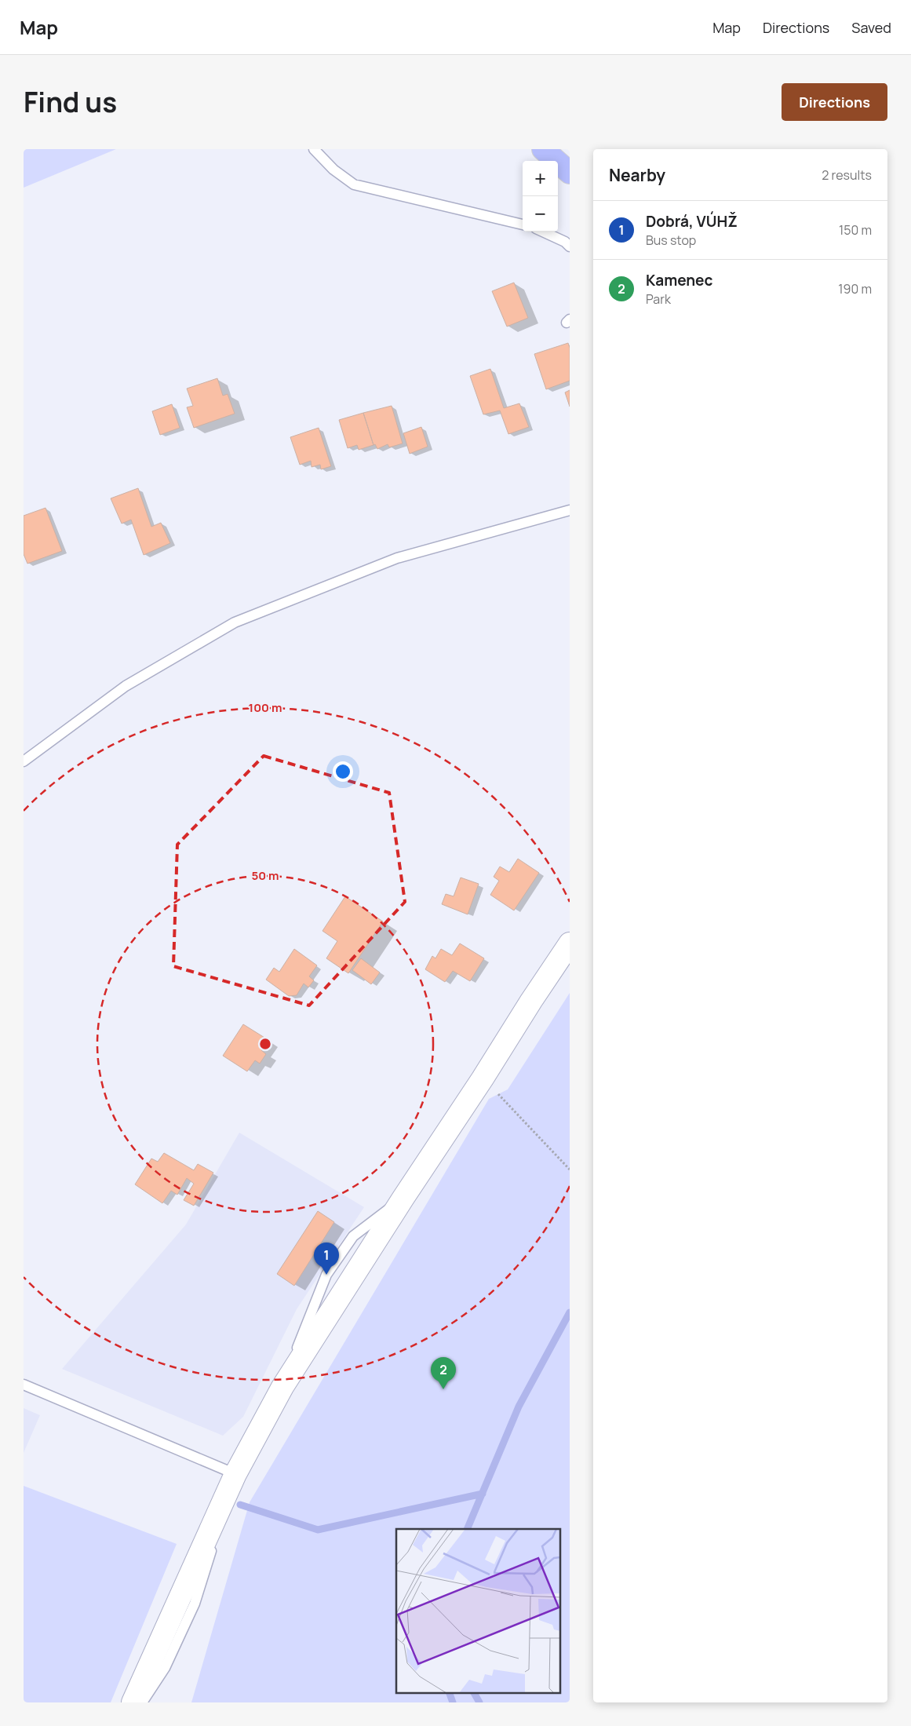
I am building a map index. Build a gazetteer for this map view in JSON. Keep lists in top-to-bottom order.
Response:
{
  "page": {
    "header": "Map",
    "nav": ["Map", "Directions", "Saved"],
    "title": "Find us",
    "buttons": "Directions",
    "heading": ["Nearby", "2 results"],
    "map_buttons": ["+", "−"],
    "list": [
      {
        "mark": "1",
        "name": "Dobrá, VÚHŽ",
        "note": "Bus stop",
        "value": "150 m"
      },
      {
        "mark": "2",
        "name": "Kamenec",
        "note": "Park",
        "value": "190 m"
      }
    ],
    "pins": ["1", "2"]
  },
  "rings": ["100 m", "50 m"]
}
